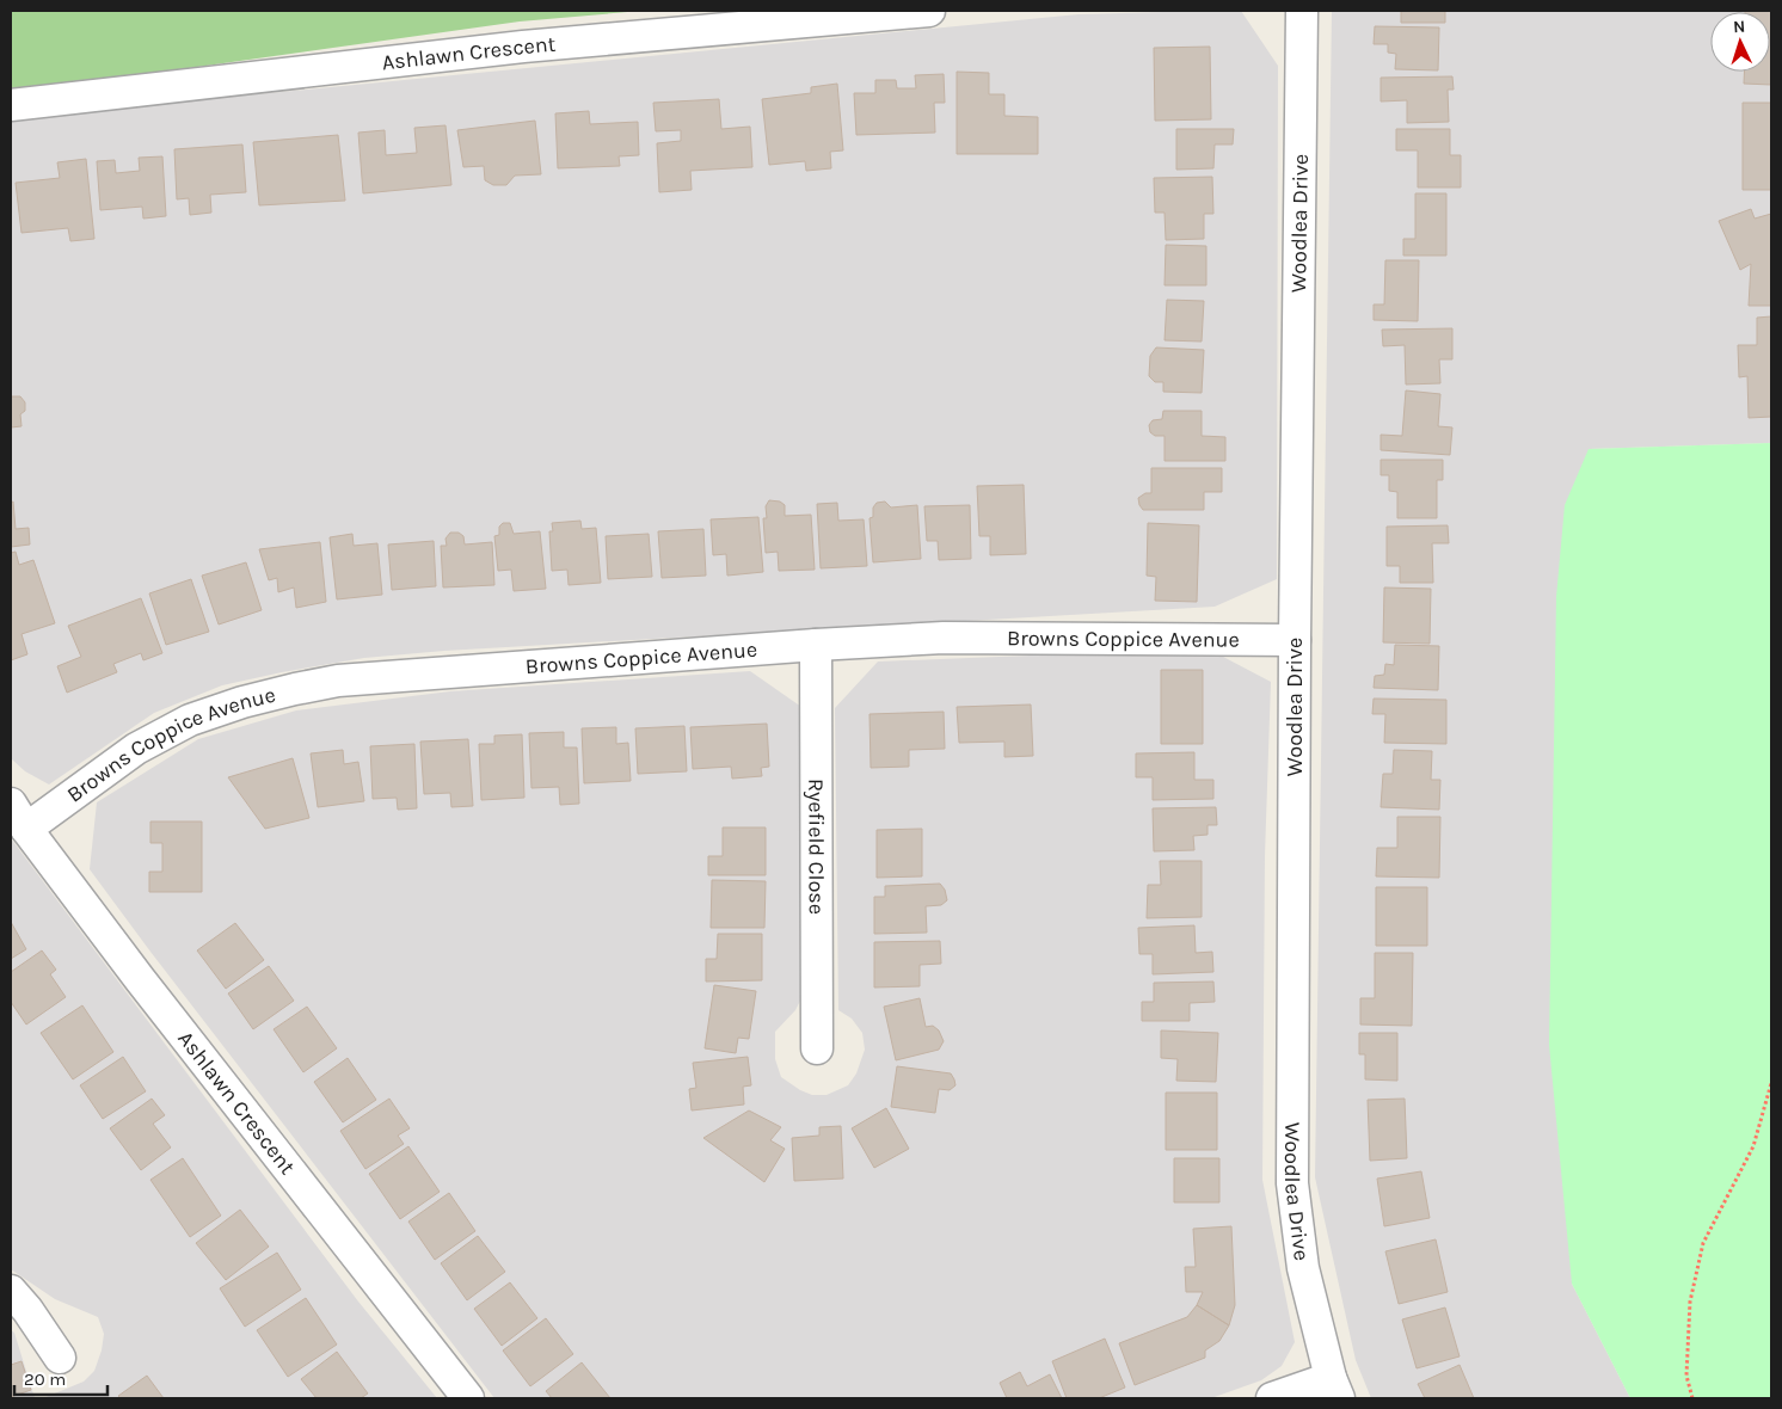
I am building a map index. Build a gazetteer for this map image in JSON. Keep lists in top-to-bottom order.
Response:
{
  "streets": {
    "street": [
      "Ashlawn Crescent",
      "Woodlea Drive",
      "Browns Coppice Avenue",
      "Ryefield Close"
    ]
  },
  "crossings": [
    ["Ashlawn Crescent", "Browns Coppice Avenue"],
    ["Woodlea Drive", "Browns Coppice Avenue"],
    ["Browns Coppice Avenue", "Ryefield Close"]
  ],
  "scale_bar": "20 m",
  "north": "top"
}
